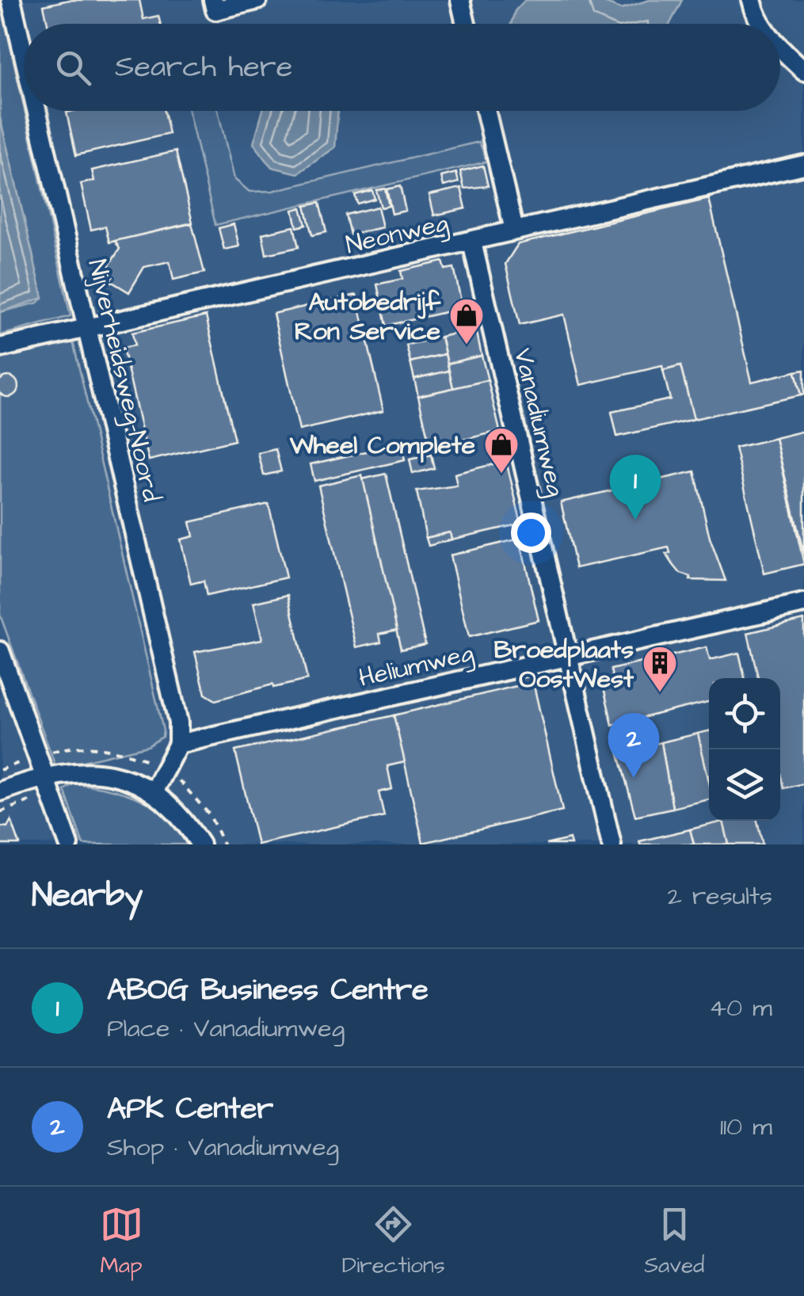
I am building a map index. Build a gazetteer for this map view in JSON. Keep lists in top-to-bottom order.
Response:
{
  "streets": {
    "street": [
      "Neonweg",
      "Nijverheidsweg-Noord",
      "Vanadiumweg",
      "Heliumweg"
    ]
  },
  "crossings": [
    ["Neonweg", "Nijverheidsweg-Noord"],
    ["Neonweg", "Vanadiumweg"],
    ["Nijverheidsweg-Noord", "Heliumweg"],
    ["Vanadiumweg", "Heliumweg"]
  ],
  "places": {
    "shop": ["Autobedrijf Ron Service", "Wheel Complete"],
    "building": ["Broedplaats OostWest"]
  },
  "page": {
    "search": "Search here",
    "pins": ["1", "2"],
    "heading": ["Nearby", "2 results"],
    "list": [
      {
        "mark": "1",
        "name": "ABOG Business Centre",
        "note": "Place · Vanadiumweg",
        "value": "40 m"
      },
      {
        "mark": "2",
        "name": "APK Center",
        "note": "Shop · Vanadiumweg",
        "value": "110 m"
      }
    ],
    "nav": ["Map", "Directions", "Saved"]
  }
}
